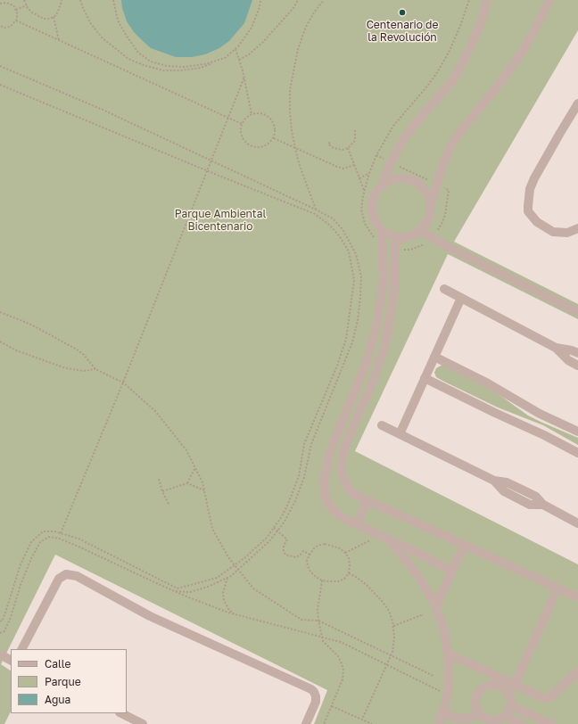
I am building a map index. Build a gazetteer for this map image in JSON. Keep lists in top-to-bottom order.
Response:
{
  "parks": ["Parque Ambiental Bicentenario"],
  "places": ["Centenario de la Revolución"],
  "legend": ["Calle", "Parque", "Agua"]
}
